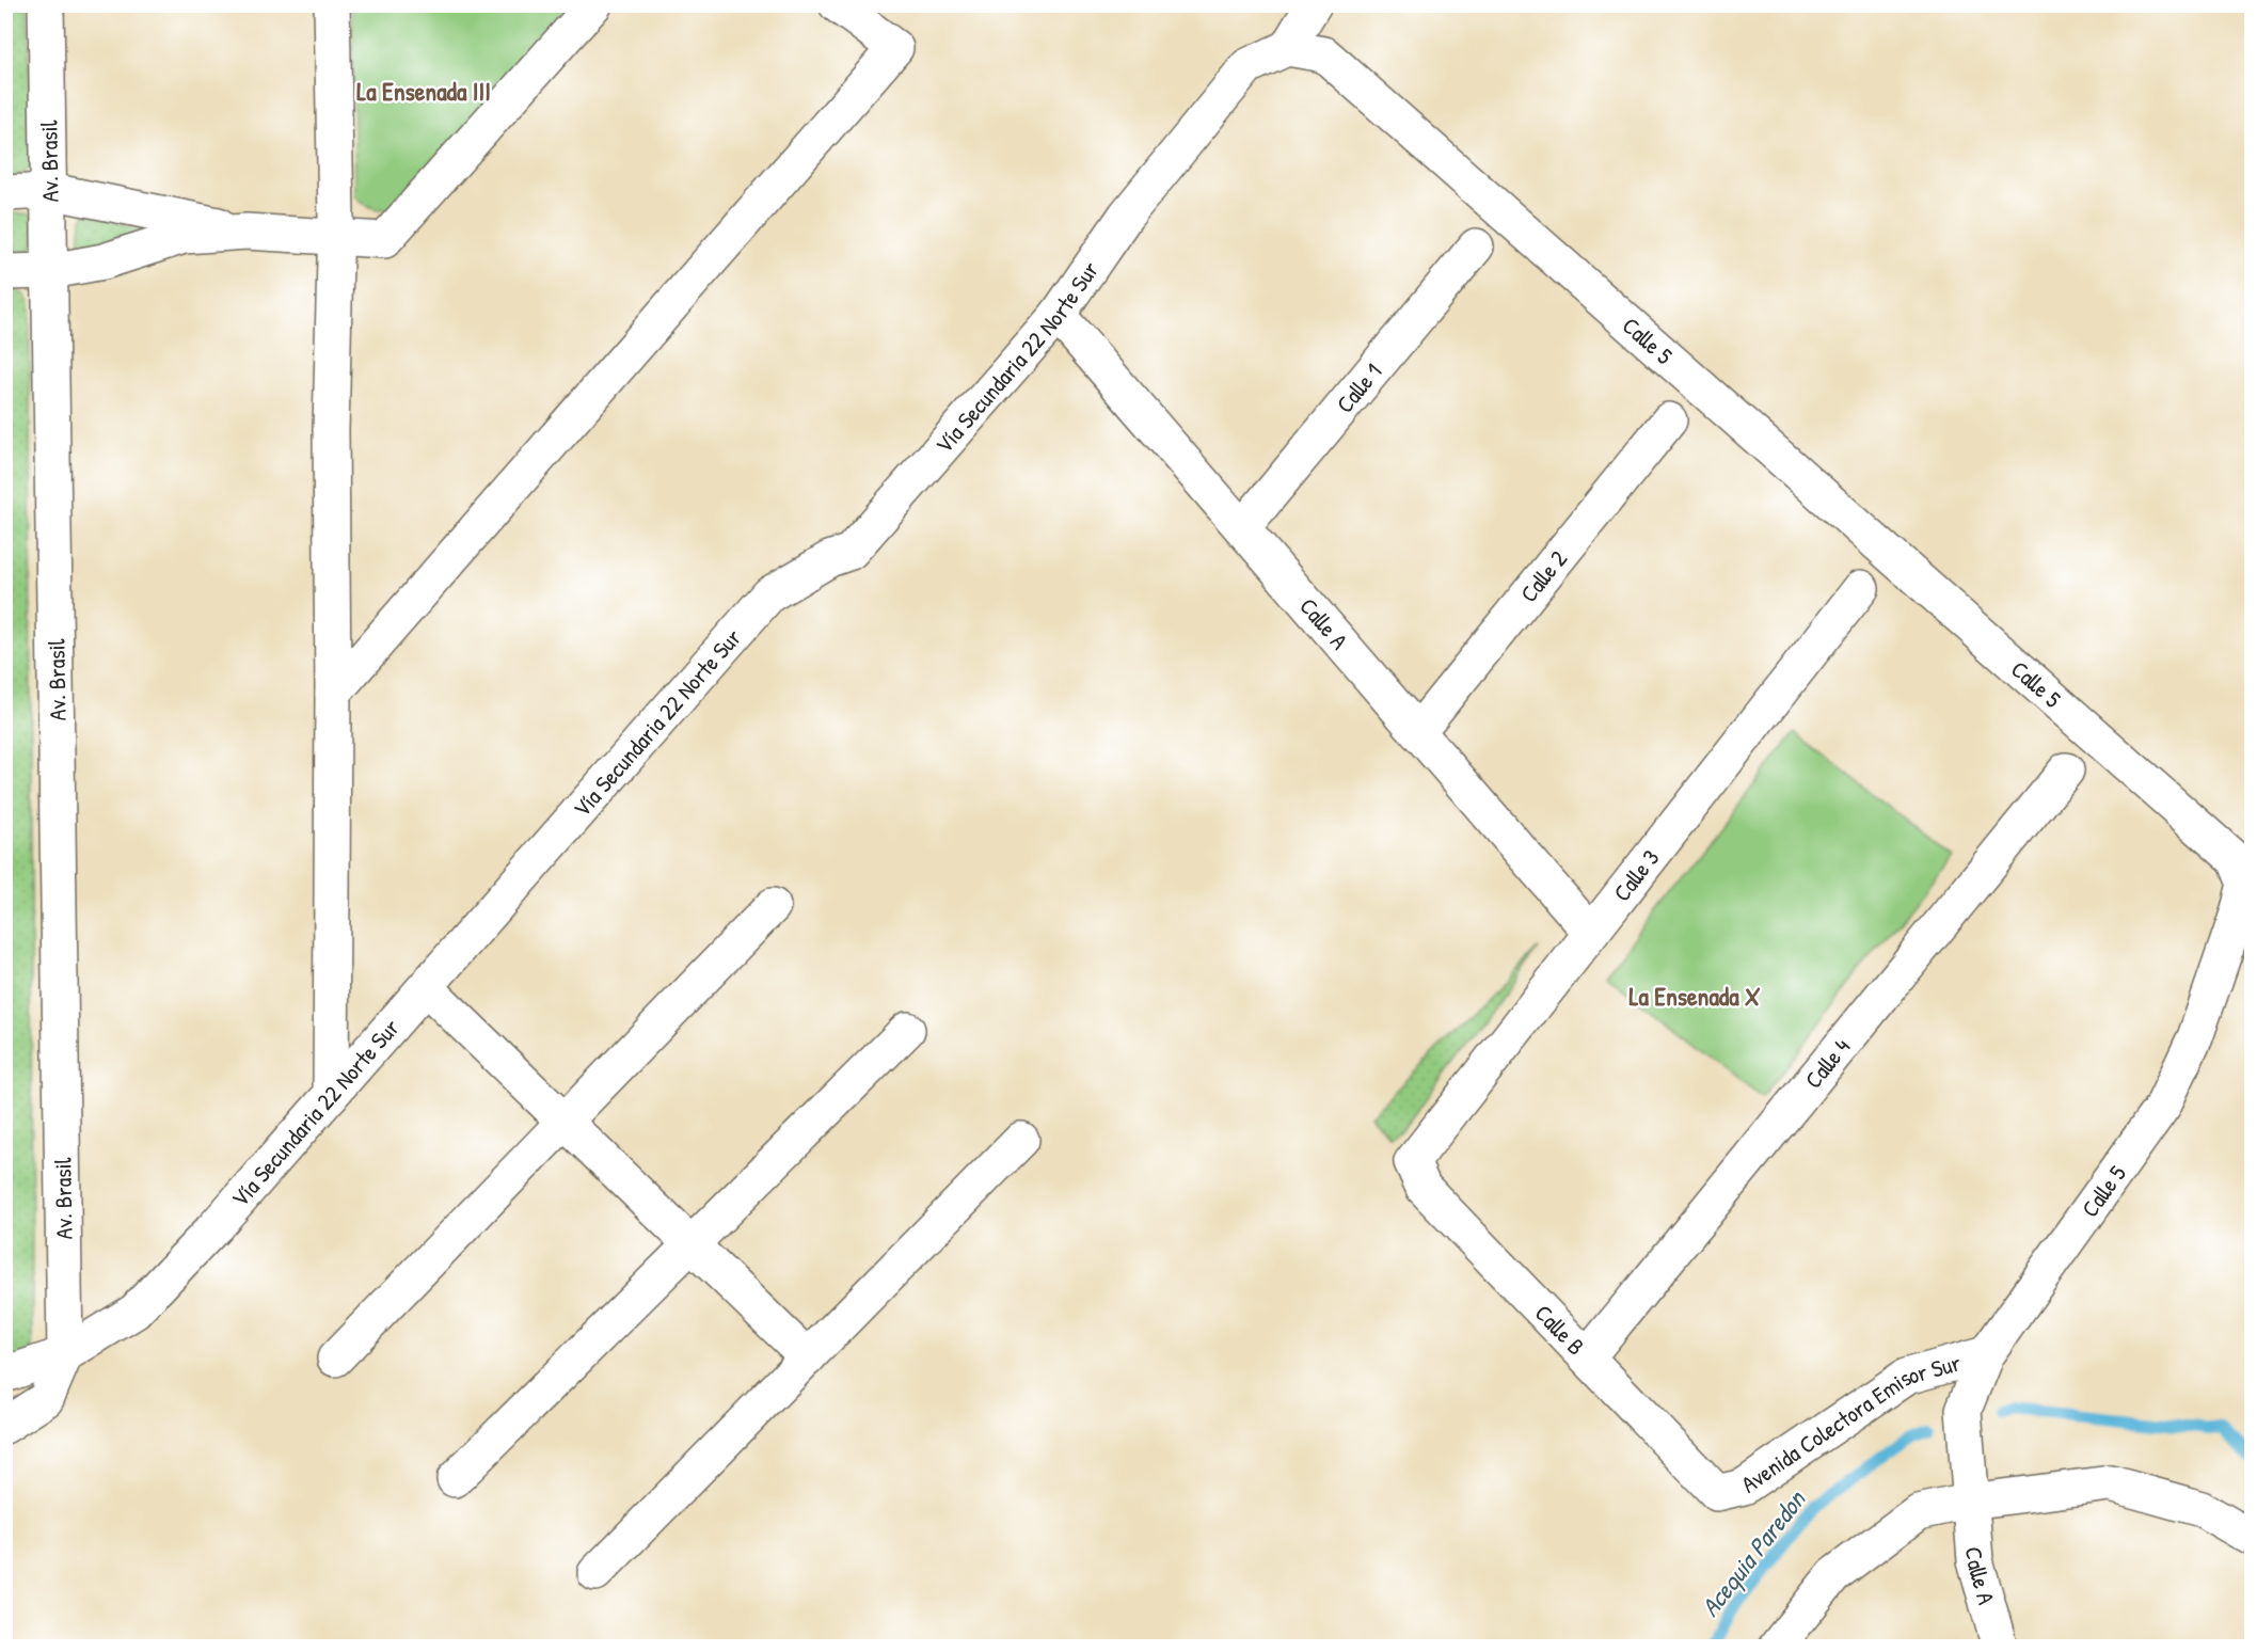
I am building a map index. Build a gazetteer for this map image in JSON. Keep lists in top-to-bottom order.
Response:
{
  "streets": {
    "street": [
      "Av. Brasil",
      "Calle 5",
      "Vía Secundaria 22 Norte Sur",
      "Calle 1",
      "Calle 2",
      "Calle A",
      "Calle 3",
      "Calle 4",
      "Calle B",
      "Avenida Colectora Emisor Sur"
    ]
  },
  "crossings": [
    ["Av. Brasil", "Vía Secundaria 22 Norte Sur"],
    ["Calle 5", "Vía Secundaria 22 Norte Sur"],
    ["Calle 5", "Calle A"],
    ["Calle 5", "Avenida Colectora Emisor Sur"],
    ["Vía Secundaria 22 Norte Sur", "Calle A"],
    ["Calle 1", "Calle A"],
    ["Calle 2", "Calle A"],
    ["Calle A", "Calle 3"],
    ["Calle 3", "Calle B"],
    ["Calle 4", "Calle B"],
    ["Calle B", "Avenida Colectora Emisor Sur"]
  ],
  "districts": ["La Ensenada III", "La Ensenada X"],
  "water": ["Acequia Paredon"]
}
